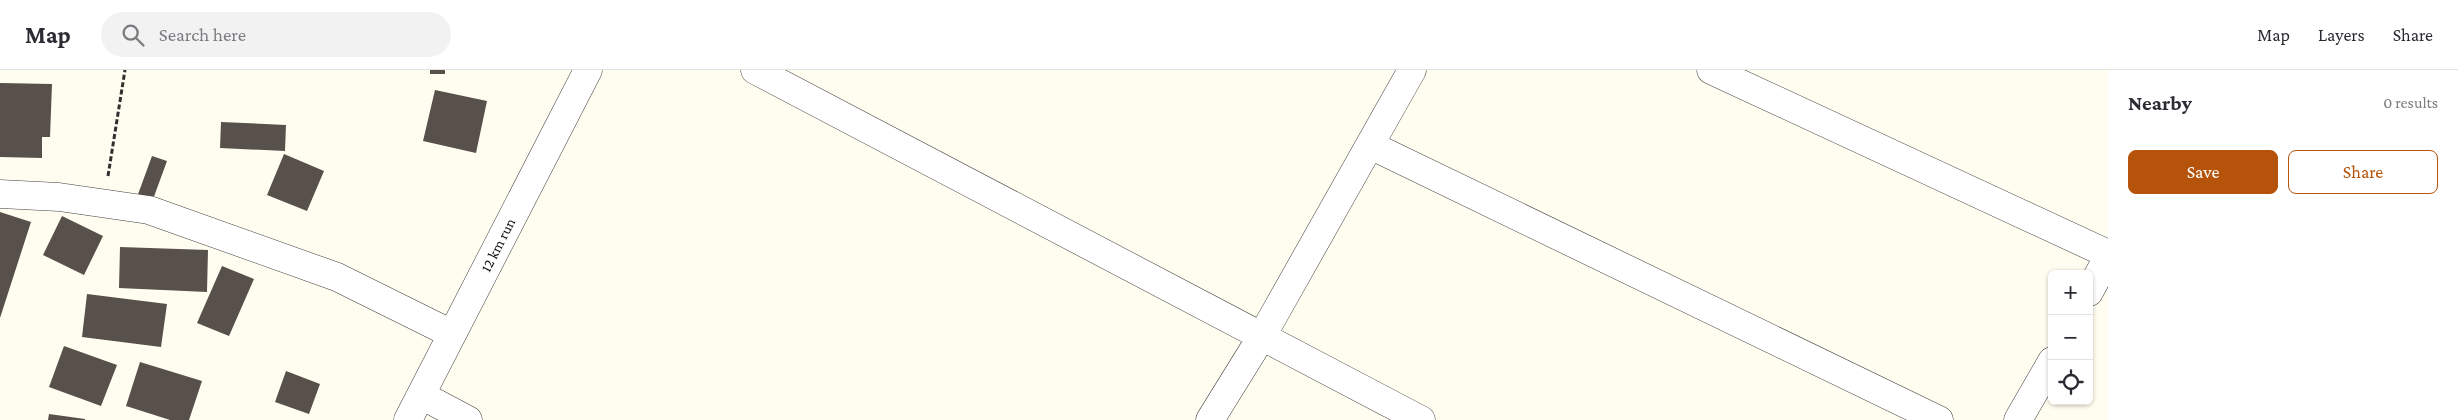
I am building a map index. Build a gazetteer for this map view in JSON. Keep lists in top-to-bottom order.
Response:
{
  "streets": {
    "street": ["12 km run"]
  },
  "page": {
    "header": "Map",
    "search": "Search here",
    "nav": ["Map", "Layers", "Share"],
    "heading": ["Nearby", "0 results"],
    "buttons": ["Save", "Share"],
    "map_buttons": ["+", "−"]
  }
}
